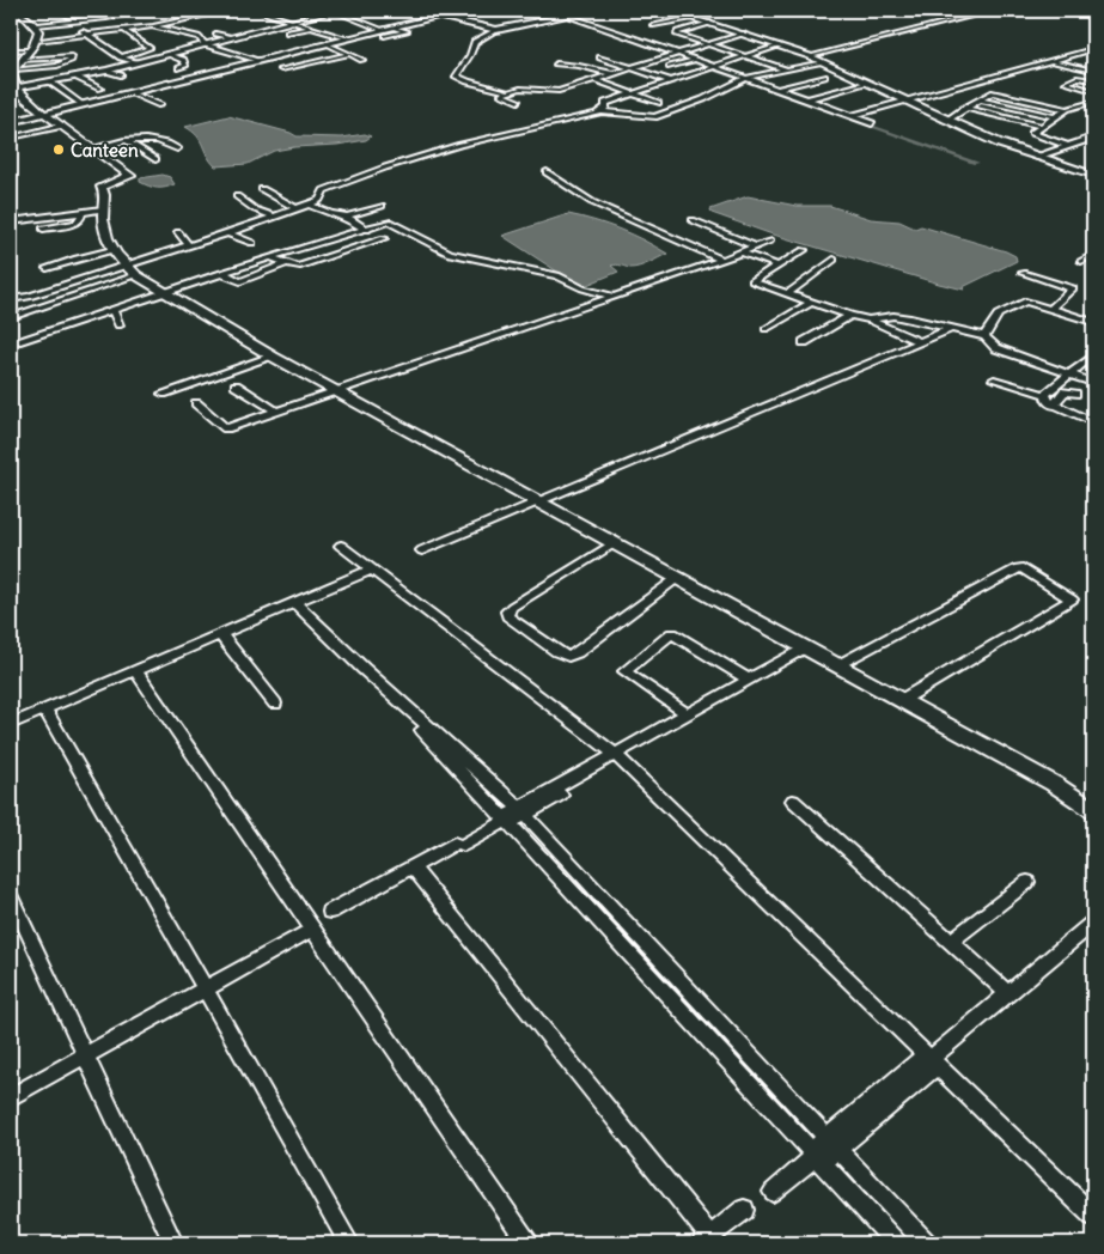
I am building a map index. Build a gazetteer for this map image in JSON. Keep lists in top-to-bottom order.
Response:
{
  "places": ["Canteen"]
}
